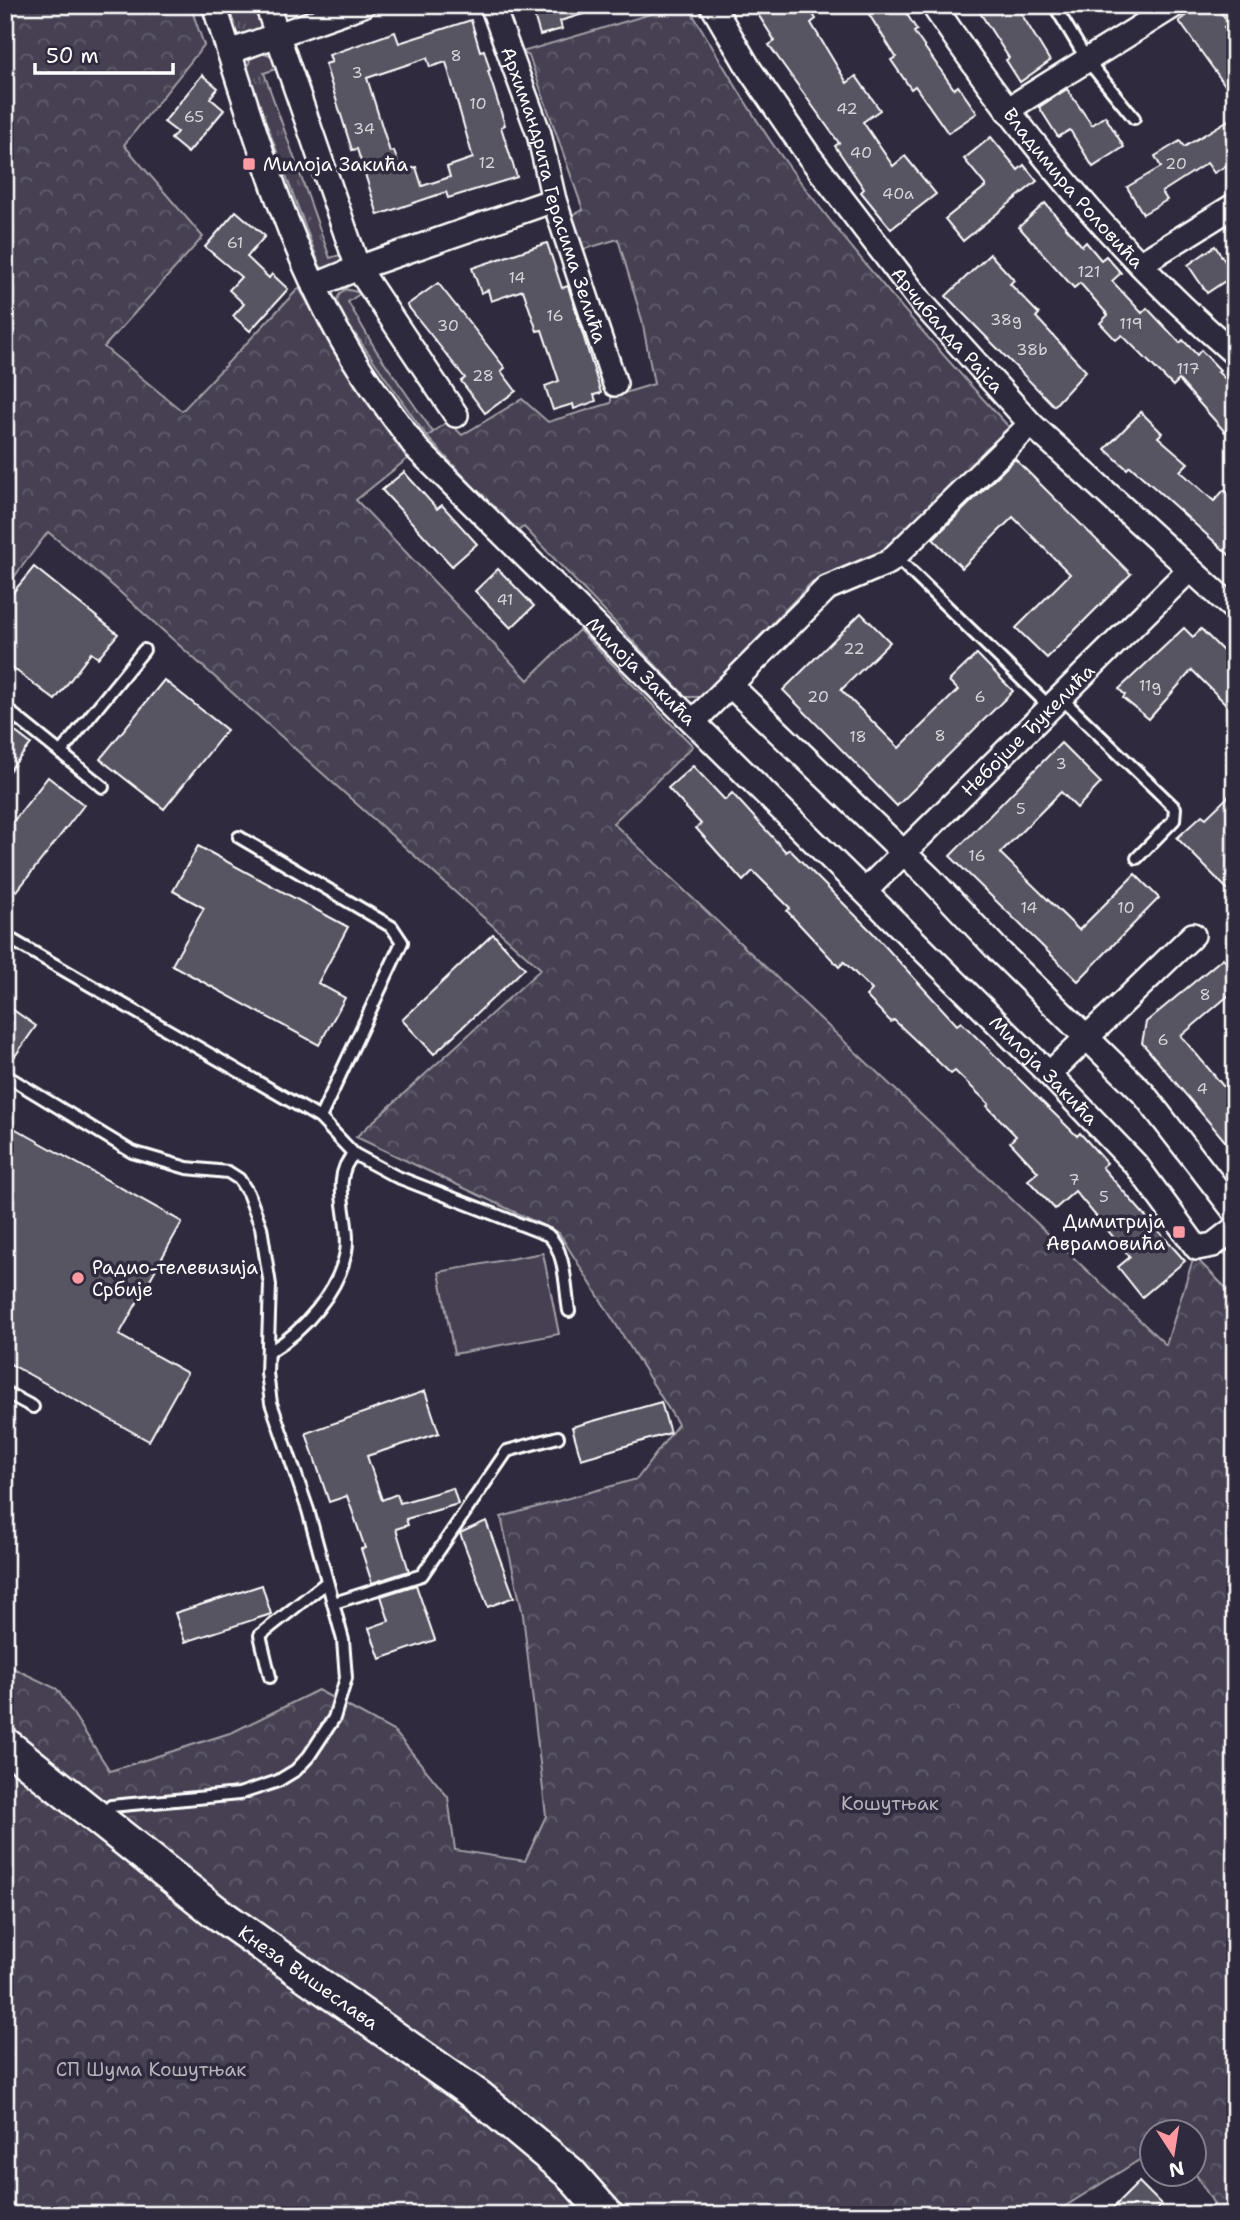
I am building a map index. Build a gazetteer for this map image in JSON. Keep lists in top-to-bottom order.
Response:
{
  "streets": {
    "main road": ["Кнеза Вишеслава"],
    "street": [
      "Владимира Роловића",
      "Архимандрита Герасима Зелића",
      "Арчибалда Рајса",
      "Милоја Закића",
      "Небојше Ђукелића"
    ]
  },
  "crossings": [
    ["Арчибалда Рајса", "Небојше Ђукелића"],
    ["Милоја Закића", "Небојше Ђукелића"]
  ],
  "parks": ["Кошутњак", "СП Шума Кошутњак"],
  "places": {
    "transit": ["Милоја Закића", "Димитрија Аврамовића"],
    "other": ["Радио-телевизија Србије"]
  },
  "house_numbers": [
    "8",
    "3",
    "10",
    "42",
    "65",
    "34",
    "40",
    "12",
    "20",
    "40a",
    "61",
    "121",
    "14",
    "16",
    "38g",
    "119",
    "30",
    "38b",
    "117",
    "28",
    "41",
    "22",
    "11g",
    "20",
    "6",
    "8",
    "18",
    "3",
    "5",
    "16",
    "14",
    "10",
    "8",
    "6",
    "4",
    "7",
    "5"
  ],
  "scale_bar": "50 m",
  "north": "bottom"
}
